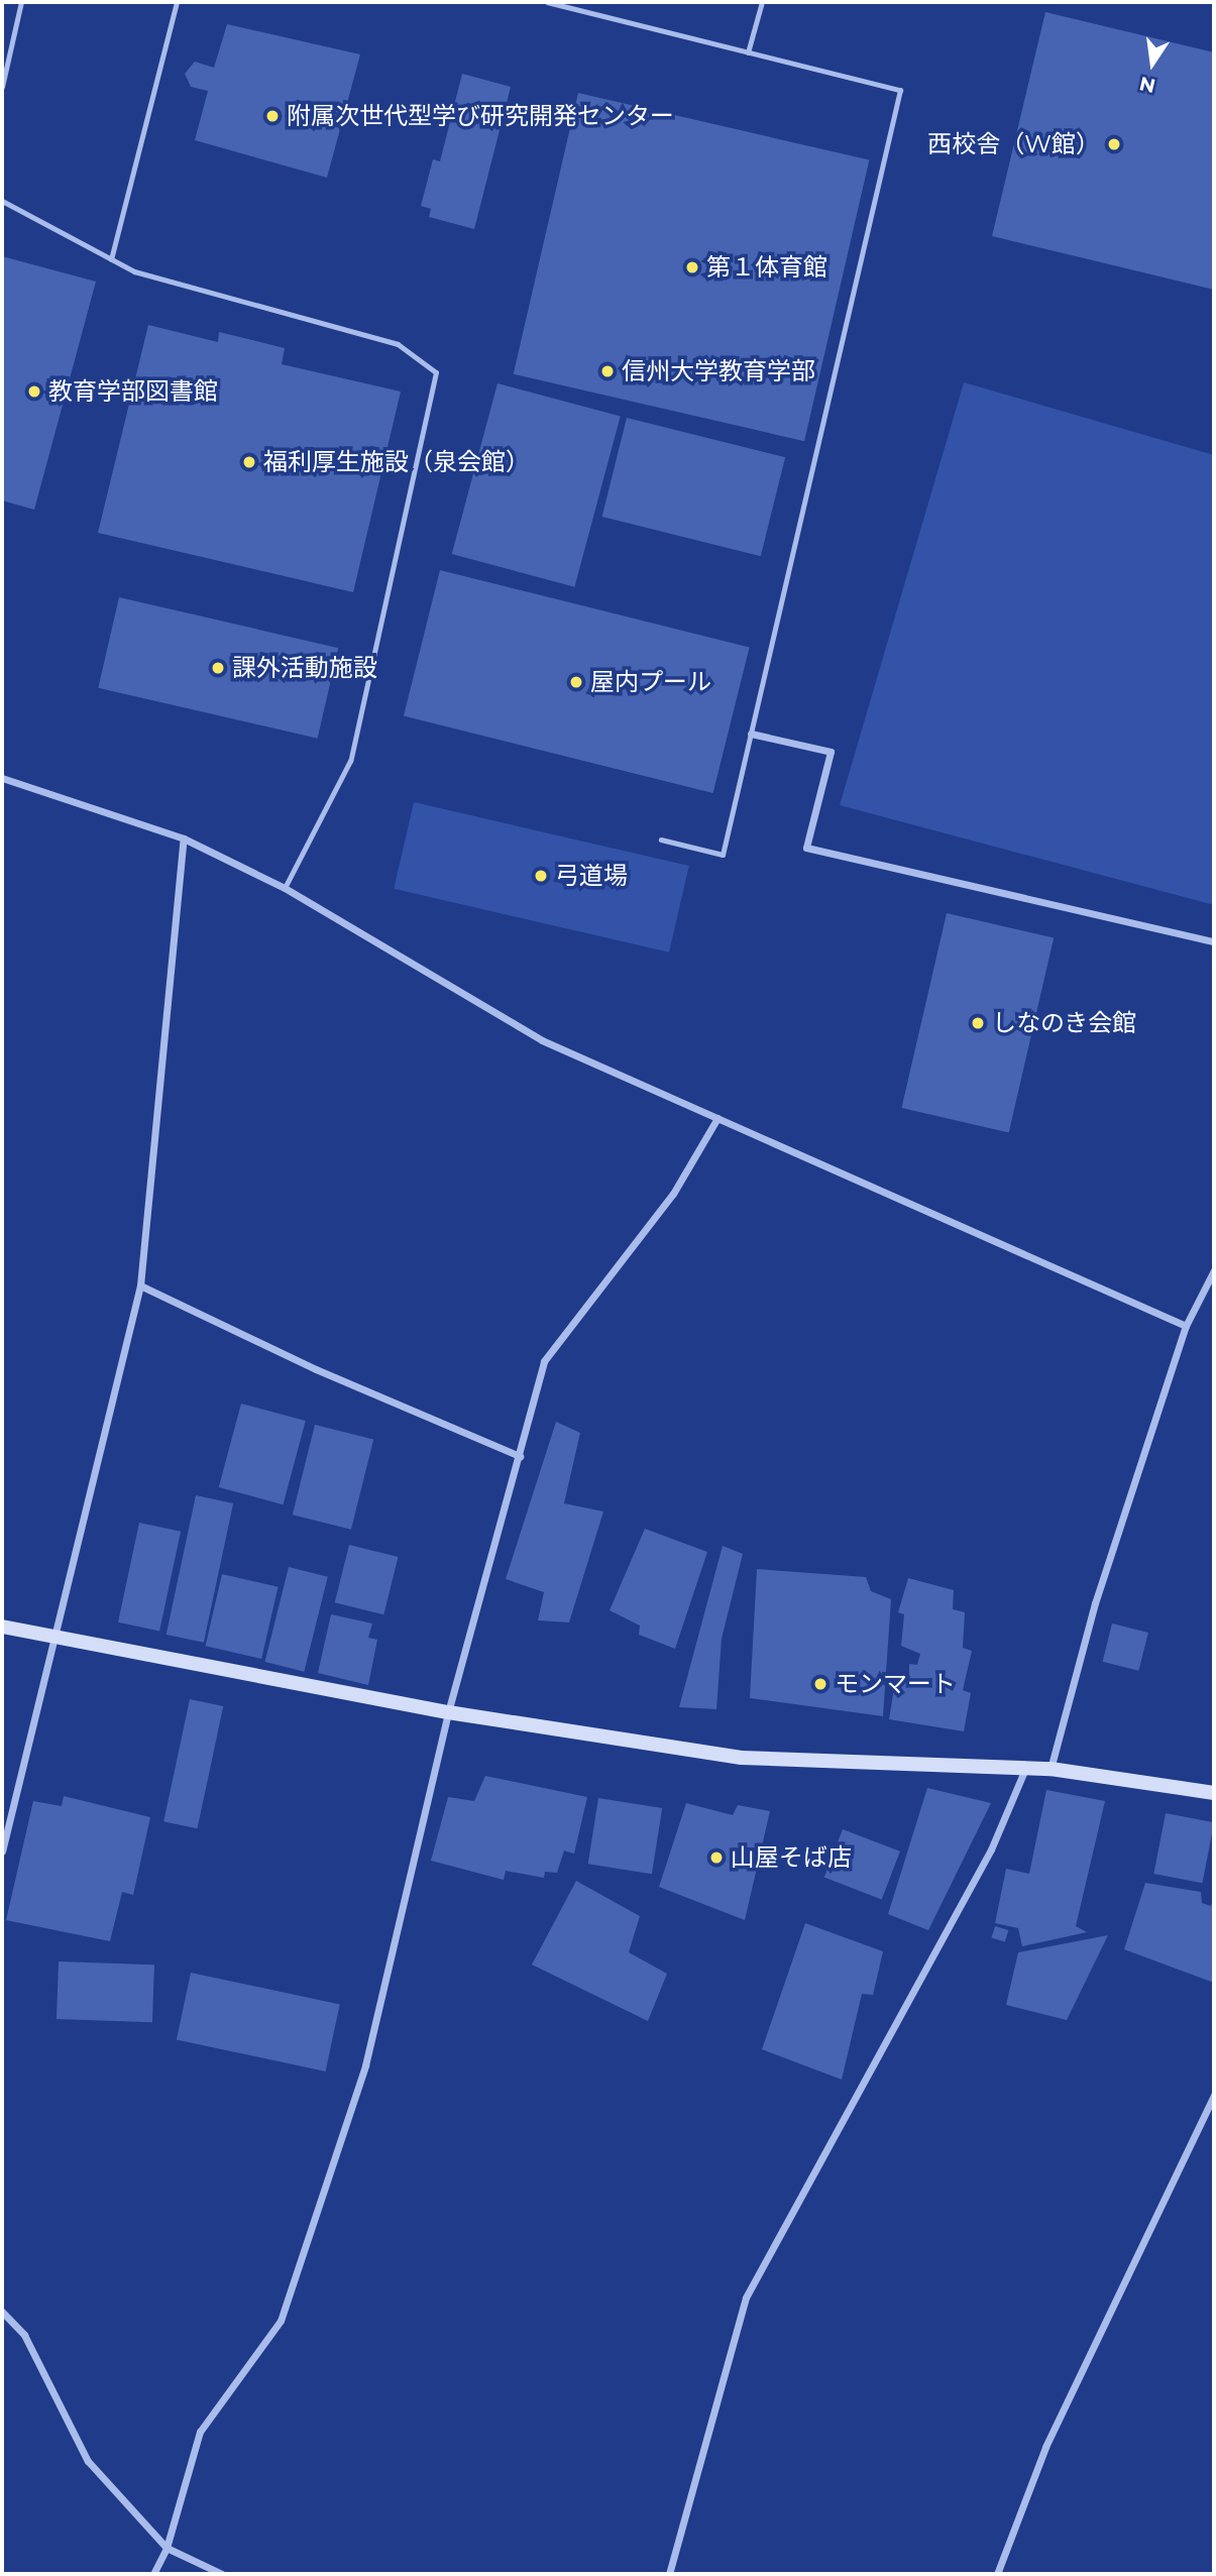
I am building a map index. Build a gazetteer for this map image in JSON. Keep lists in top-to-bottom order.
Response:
{
  "places": [
    "附属次世代型学び研究開発センター",
    "西校舎（W館）",
    "第１体育館",
    "信州大学教育学部",
    "教育学部図書館",
    "福利厚生施設（泉会館）",
    "課外活動施設",
    "屋内プール",
    "弓道場",
    "しなのき会館",
    "モンマート",
    "山屋そば店"
  ],
  "north": "bottom"
}
